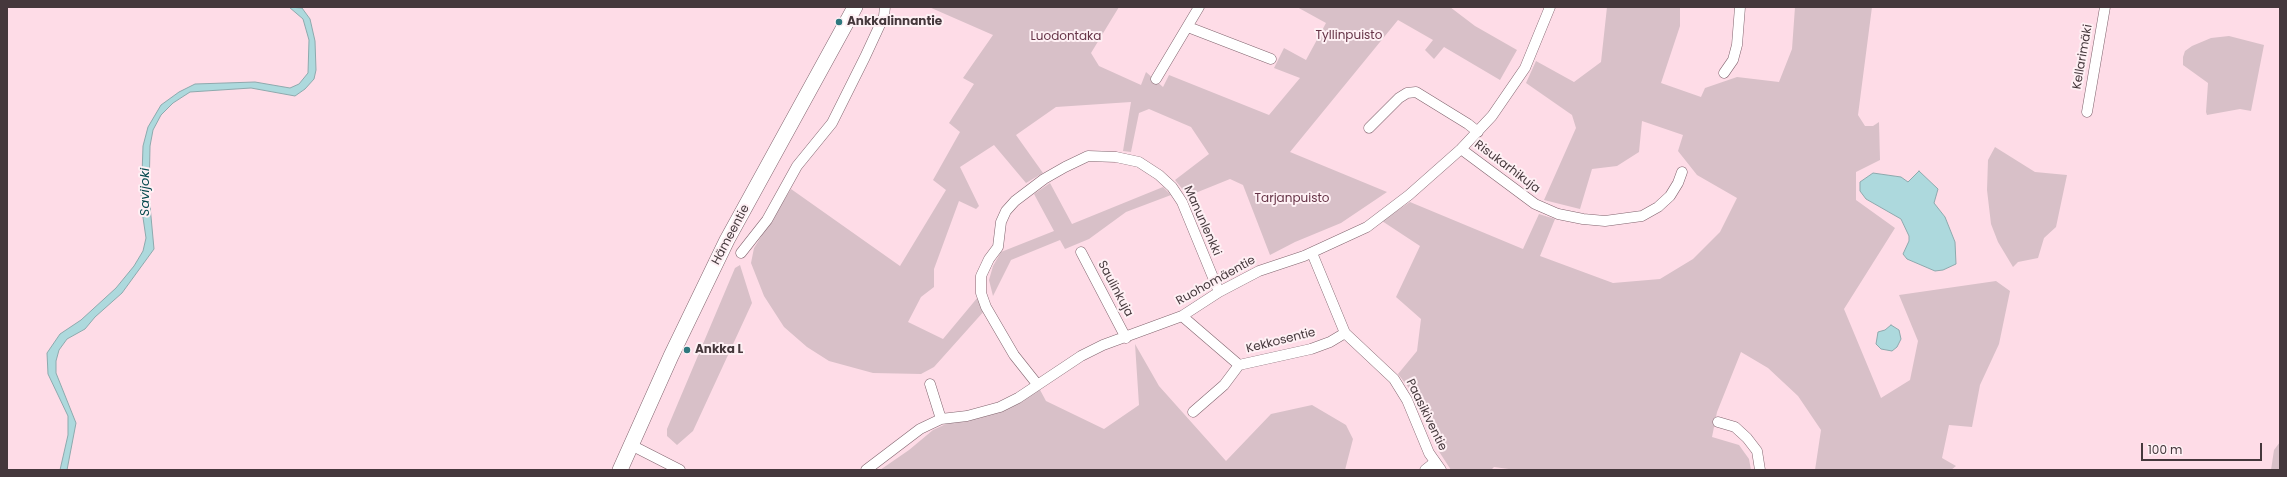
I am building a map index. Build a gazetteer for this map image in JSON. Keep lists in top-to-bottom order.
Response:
{
  "streets": {
    "highway": ["Hämeentie"],
    "street": [
      "Kellarimäki",
      "Risukarhikuja",
      "Manunlenkki",
      "Ruohomäentie",
      "Saulinkuja",
      "Kekkosentie",
      "Paasikiventie"
    ]
  },
  "crossings": [
    ["Risukarhikuja", "Ruohomäentie"],
    ["Manunlenkki", "Ruohomäentie"],
    ["Ruohomäentie", "Saulinkuja"],
    ["Ruohomäentie", "Paasikiventie"],
    ["Kekkosentie", "Paasikiventie"]
  ],
  "water": ["Savijoki"],
  "parks": ["Tyllinpuisto", "Luodontaka", "Tarjanpuisto"],
  "places": ["Ankkalinnantie", "Ankka L"],
  "scale_bar": "100 m"
}
